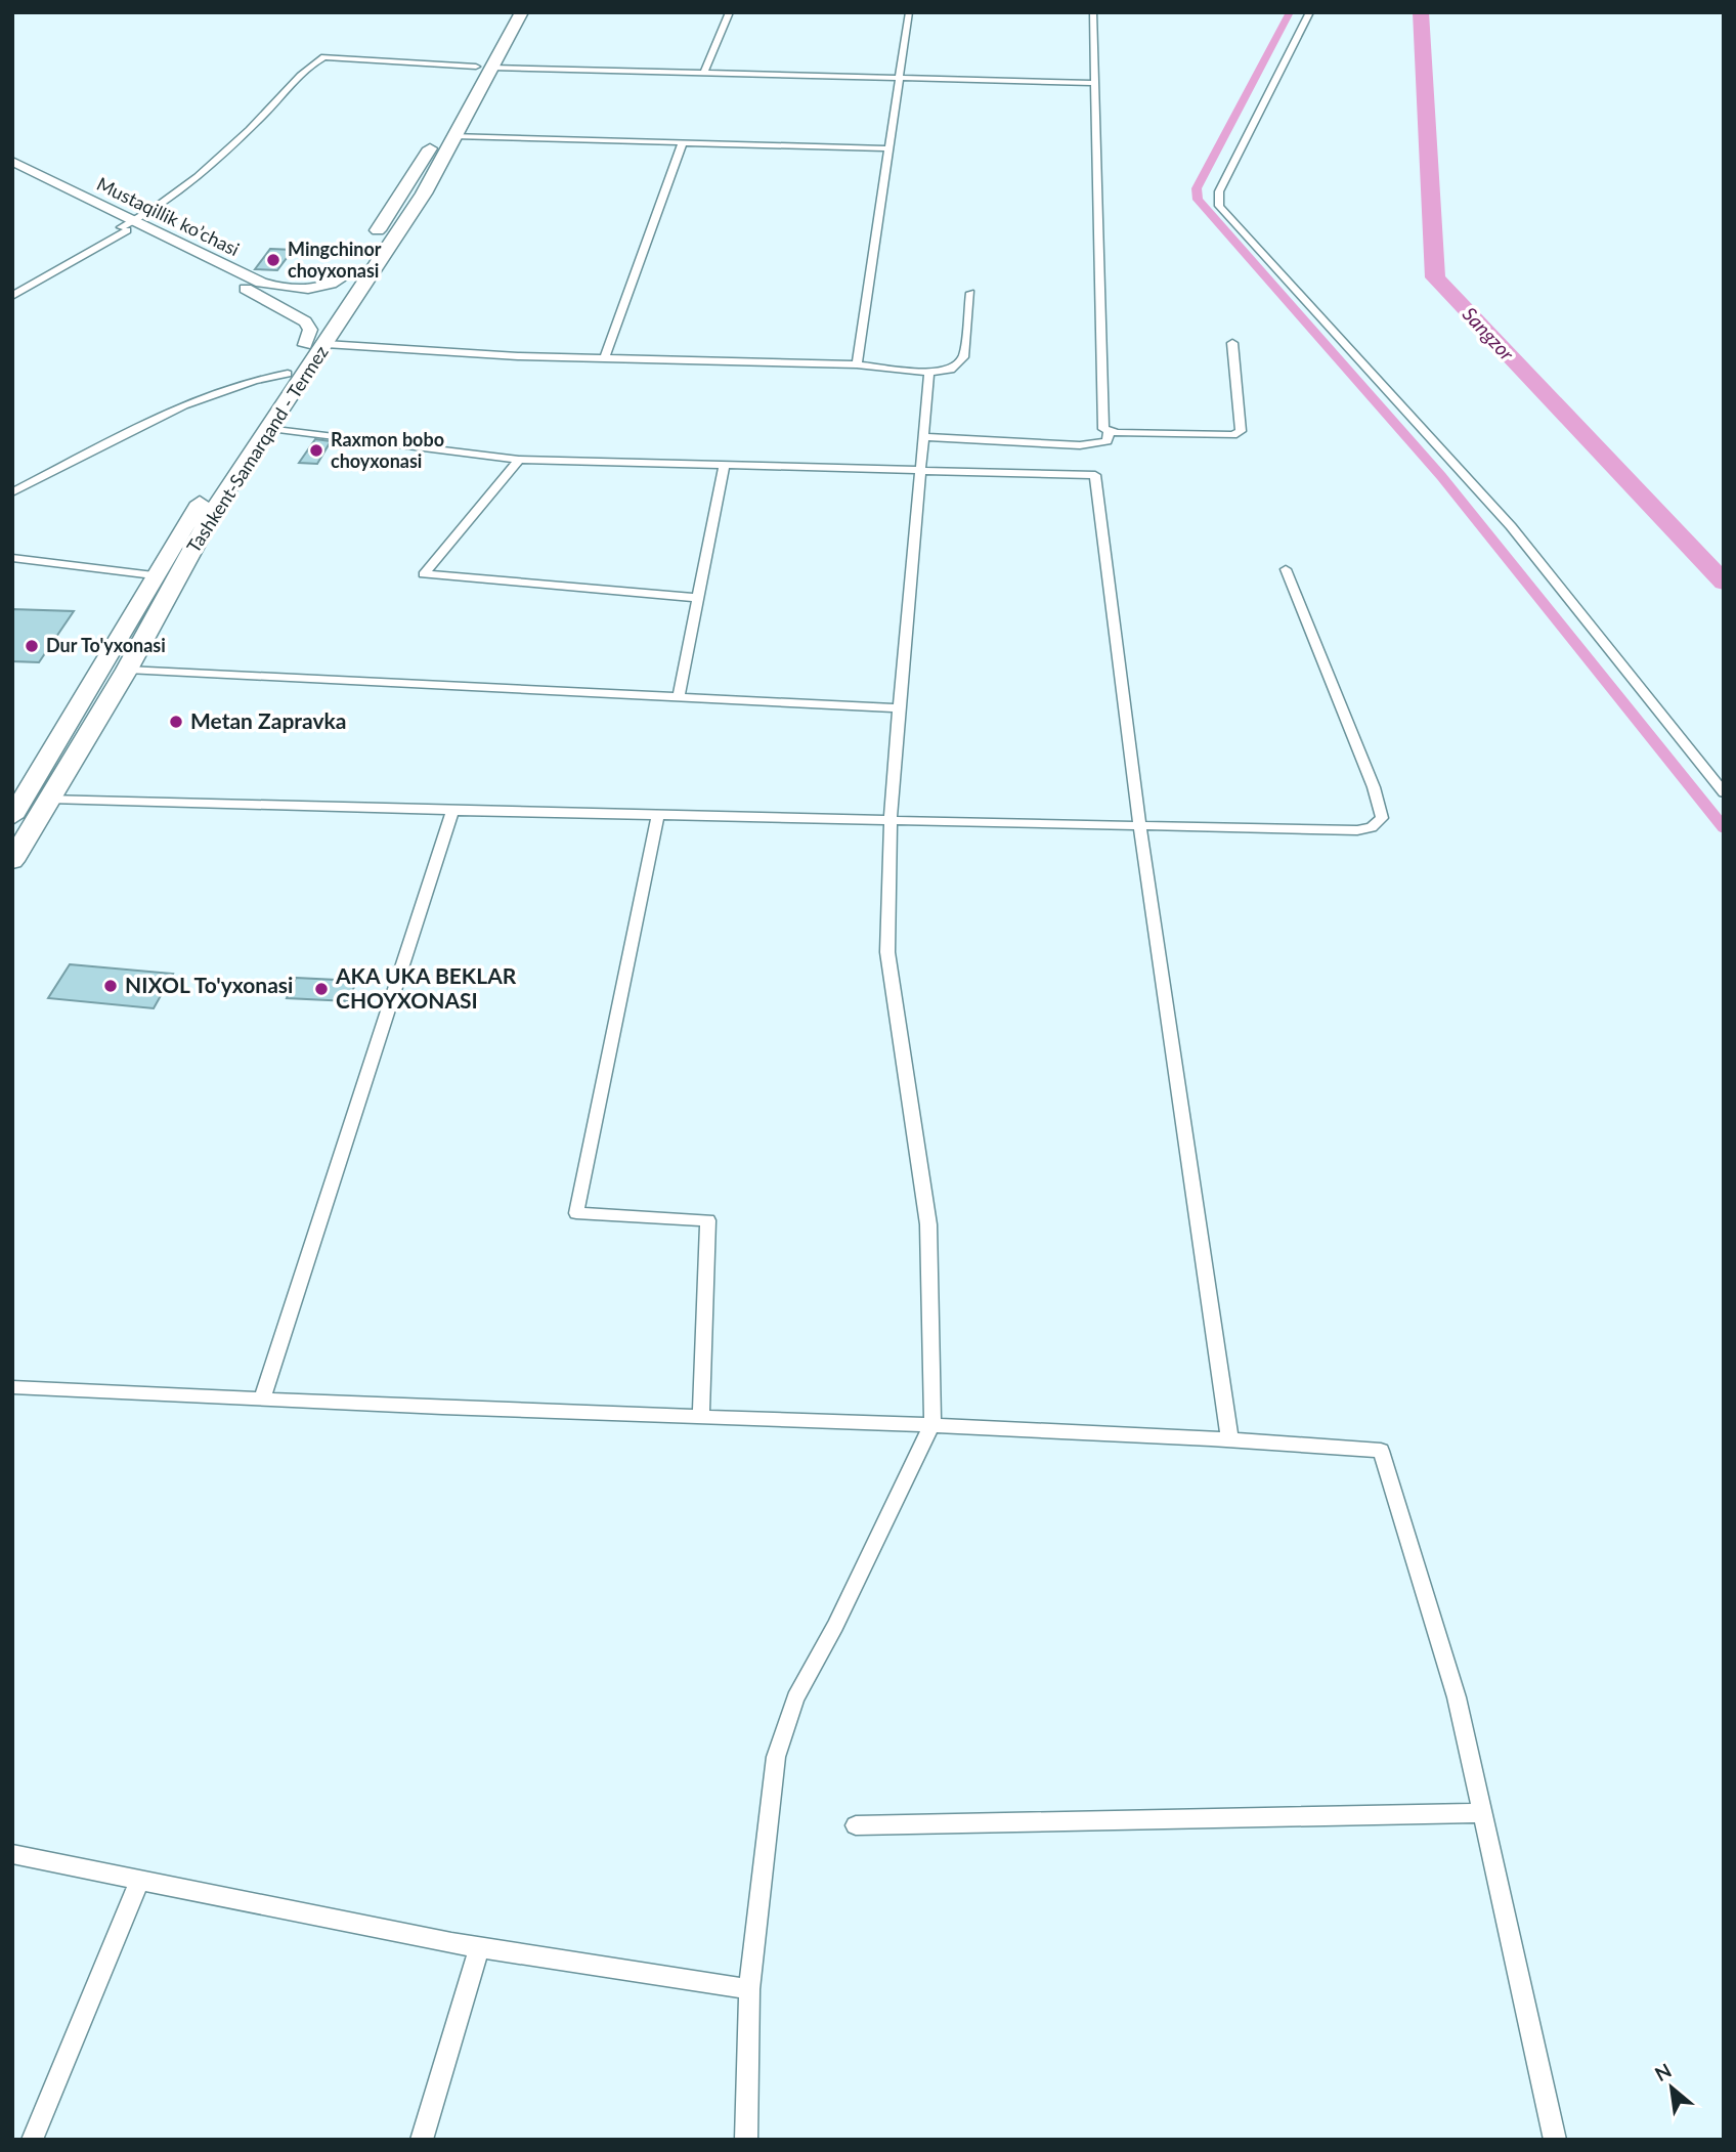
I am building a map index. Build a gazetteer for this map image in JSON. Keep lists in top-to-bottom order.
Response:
{
  "streets": {
    "highway": ["Tashkent-Samarqand - Termez"],
    "main road": ["Mustaqillik ko’chasi"]
  },
  "crossings": [
    ["Mustaqillik ko’chasi", "Tashkent-Samarqand - Termez"]
  ],
  "water": ["Sangzor"],
  "places": [
    "Mingchinor choyxonasi",
    "Raxmon bobo choyxonasi",
    "Dur To'yxonasi",
    "Metan Zapravka",
    "NIXOL To'yxonasi",
    "AKA UKA BEKLAR CHOYXONASI"
  ],
  "north": "top left"
}
